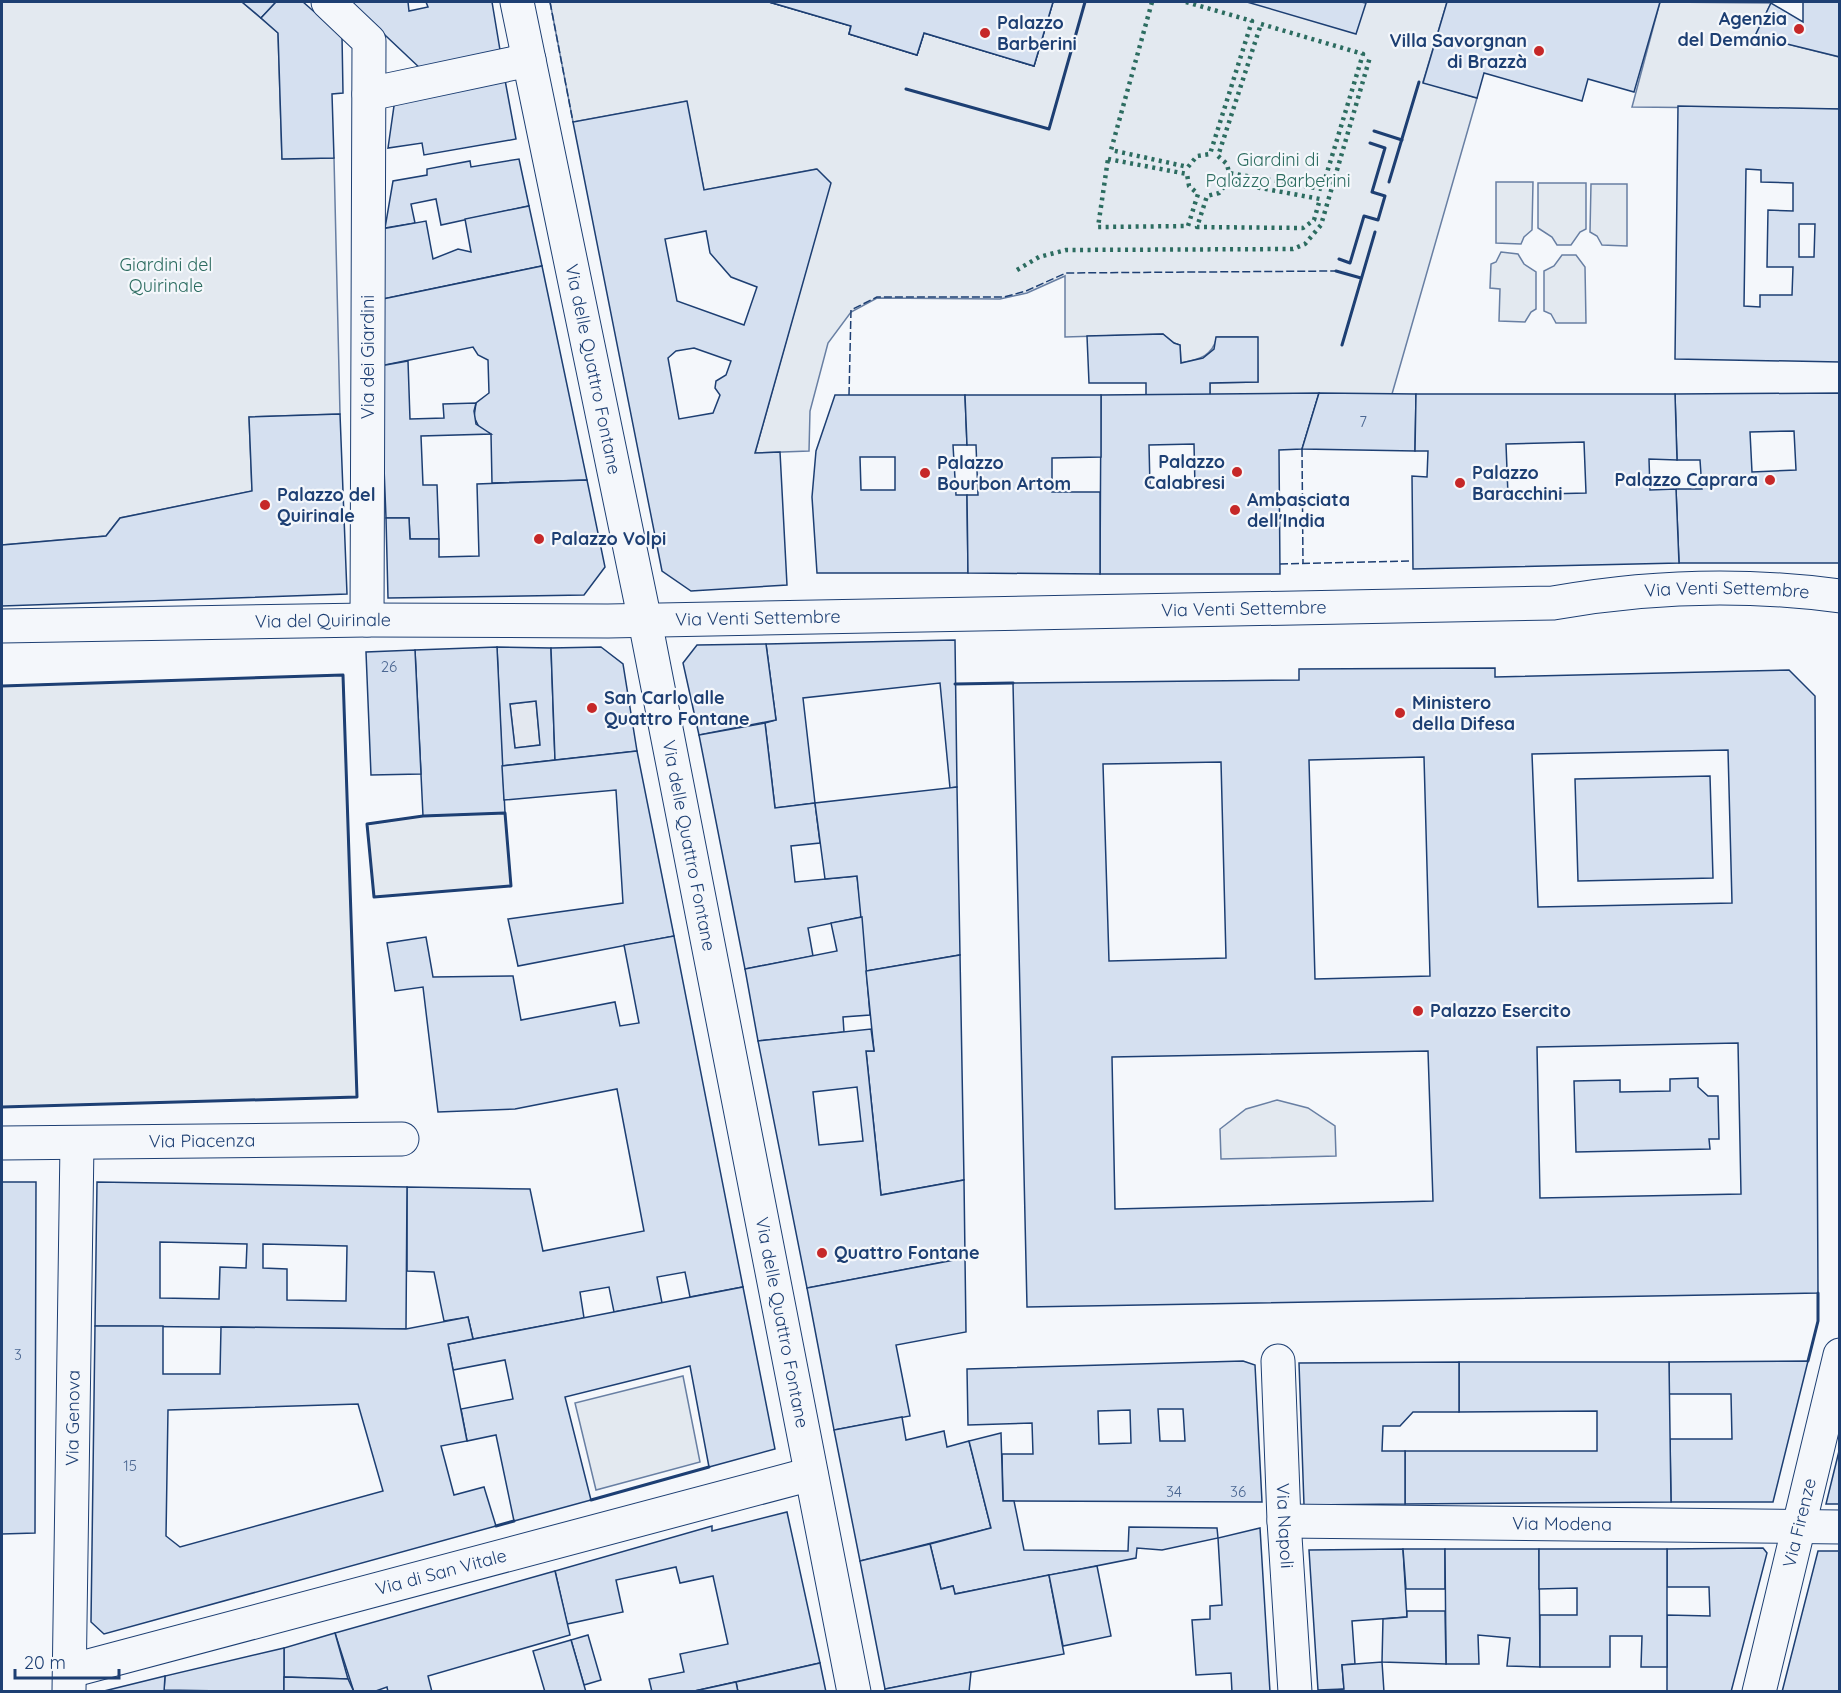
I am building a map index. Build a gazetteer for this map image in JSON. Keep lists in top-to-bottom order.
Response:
{
  "streets": {
    "street": [
      "Via dei Giardini",
      "Via delle Quattro Fontane",
      "Via Venti Settembre",
      "Via del Quirinale",
      "Via Piacenza",
      "Via Genova",
      "Via Firenze",
      "Via Modena",
      "Via Napoli",
      "Via di San Vitale"
    ]
  },
  "crossings": [
    ["Via dei Giardini", "Via del Quirinale"],
    ["Via delle Quattro Fontane", "Via Venti Settembre"],
    ["Via delle Quattro Fontane", "Via del Quirinale"],
    ["Via delle Quattro Fontane", "Via di San Vitale"],
    ["Via Venti Settembre", "Via del Quirinale"],
    ["Via Piacenza", "Via Genova"],
    ["Via Genova", "Via di San Vitale"],
    ["Via Firenze", "Via Modena"],
    ["Via Modena", "Via Napoli"]
  ],
  "parks": ["Giardini di Palazzo Barberini", "Giardini del Quirinale"],
  "places": [
    "Agenzia del Demanio",
    "Palazzo Barberini",
    "Villa Savorgnan di Brazzà",
    "Palazzo Calabresi",
    "Palazzo Bourbon Artom",
    "Palazzo Caprara",
    "Palazzo Baracchini",
    "Palazzo del Quirinale",
    "Ambasciata dell'India",
    "Palazzo Volpi",
    "San Carlo alle Quattro Fontane",
    "Ministero della Difesa",
    "Palazzo Esercito",
    "Quattro Fontane"
  ],
  "house_numbers": [
    "7",
    "26",
    "3",
    "15",
    "34",
    "36"
  ],
  "scale_bar": "20 m"
}
